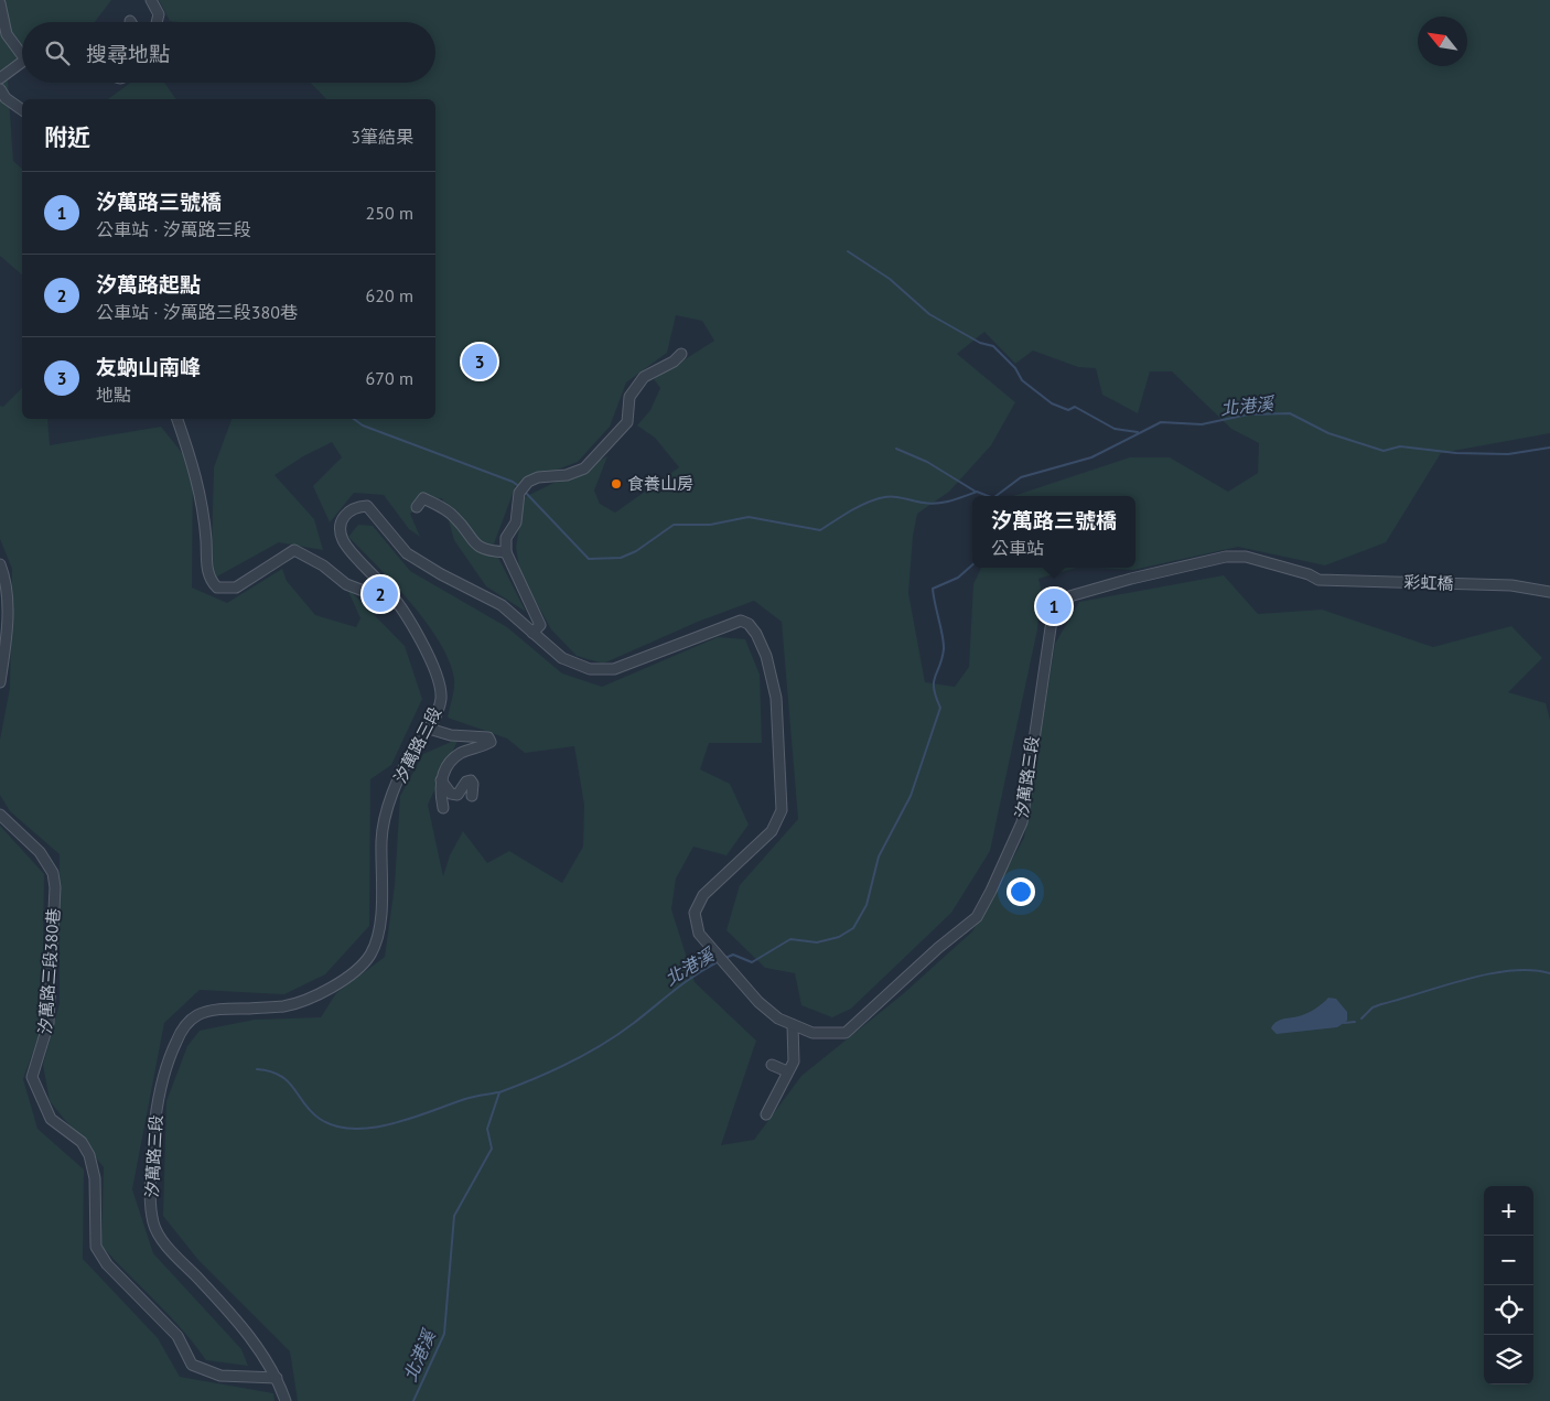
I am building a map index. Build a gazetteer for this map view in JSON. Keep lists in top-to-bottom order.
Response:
{
  "streets": {
    "street": ["彩虹橋", "汐萬路三段", "汐萬路三段380巷"]
  },
  "crossings": [
    ["彩虹橋", "汐萬路三段"],
    ["汐萬路三段", "汐萬路三段380巷"]
  ],
  "water": ["北港溪"],
  "places": ["食養山房"],
  "north": "top left",
  "page": {
    "search": "搜尋地點",
    "heading": ["附近", "3筆結果"],
    "list": [
      {
        "mark": "1",
        "name": "汐萬路三號橋",
        "note": "公車站 · 汐萬路三段",
        "value": "250 m"
      },
      {
        "mark": "2",
        "name": "汐萬路起點",
        "note": "公車站 · 汐萬路三段380巷",
        "value": "620 m"
      },
      {
        "mark": "3",
        "name": "友蚋山南峰",
        "note": "地點",
        "value": "670 m"
      }
    ],
    "pins": ["3", "2", "1"],
    "popup": ["汐萬路三號橋", "公車站"],
    "map_buttons": ["+", "−"]
  }
}
